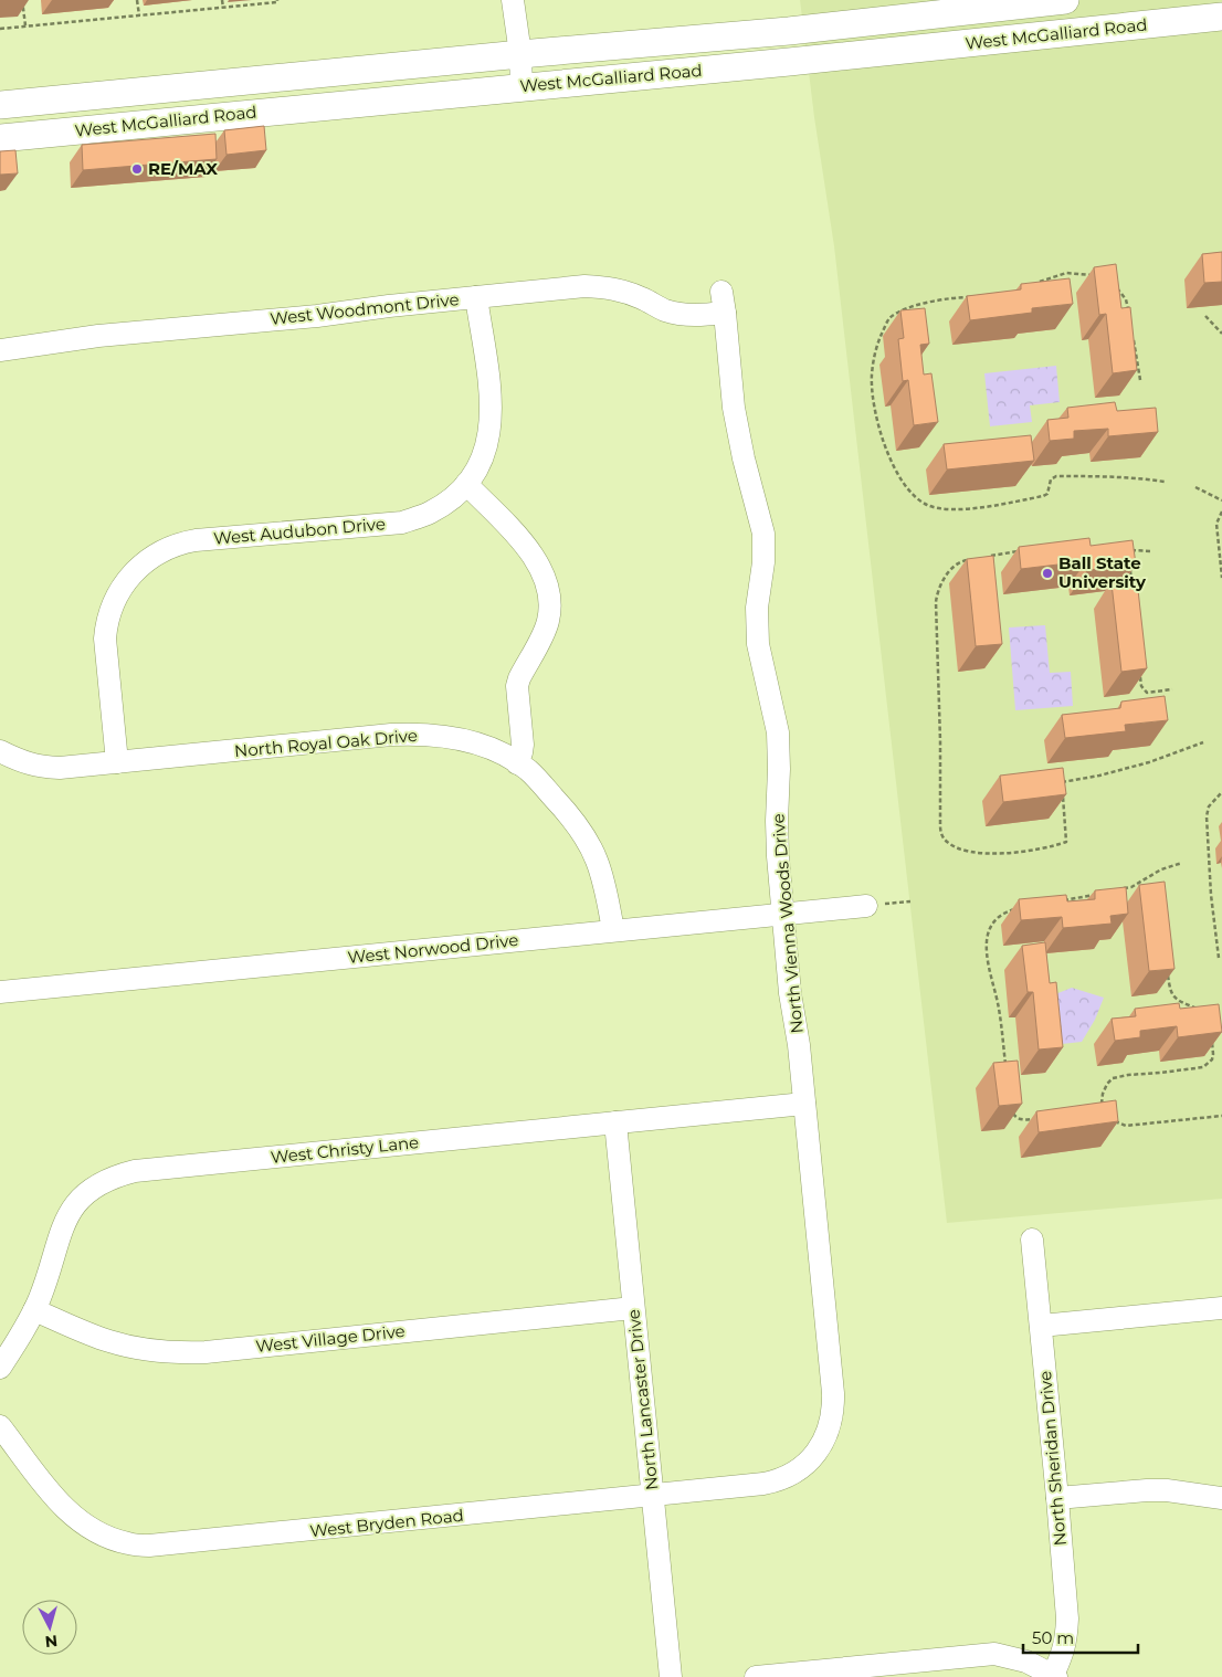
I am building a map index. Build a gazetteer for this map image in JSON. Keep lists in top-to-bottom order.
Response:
{
  "streets": {
    "main road": ["West McGalliard Road"],
    "street": [
      "West Woodmont Drive",
      "West Audubon Drive",
      "North Royal Oak Drive",
      "North Vienna Woods Drive",
      "West Norwood Drive",
      "West Christy Lane",
      "West Village Drive",
      "North Lancaster Drive",
      "North Sheridan Drive",
      "West Bryden Road"
    ]
  },
  "crossings": [
    ["West Woodmont Drive", "West Audubon Drive"],
    ["West Woodmont Drive", "North Vienna Woods Drive"],
    ["West Audubon Drive", "North Royal Oak Drive"],
    ["North Royal Oak Drive", "West Norwood Drive"],
    ["North Vienna Woods Drive", "West Norwood Drive"],
    ["North Vienna Woods Drive", "West Christy Lane"],
    ["North Vienna Woods Drive", "West Bryden Road"],
    ["West Christy Lane", "West Village Drive"],
    ["West Christy Lane", "North Lancaster Drive"],
    ["West Village Drive", "North Lancaster Drive"],
    ["North Lancaster Drive", "West Bryden Road"]
  ],
  "places": ["RE/MAX", "Ball State University"],
  "scale_bar": "50 m",
  "north": "bottom"
}
